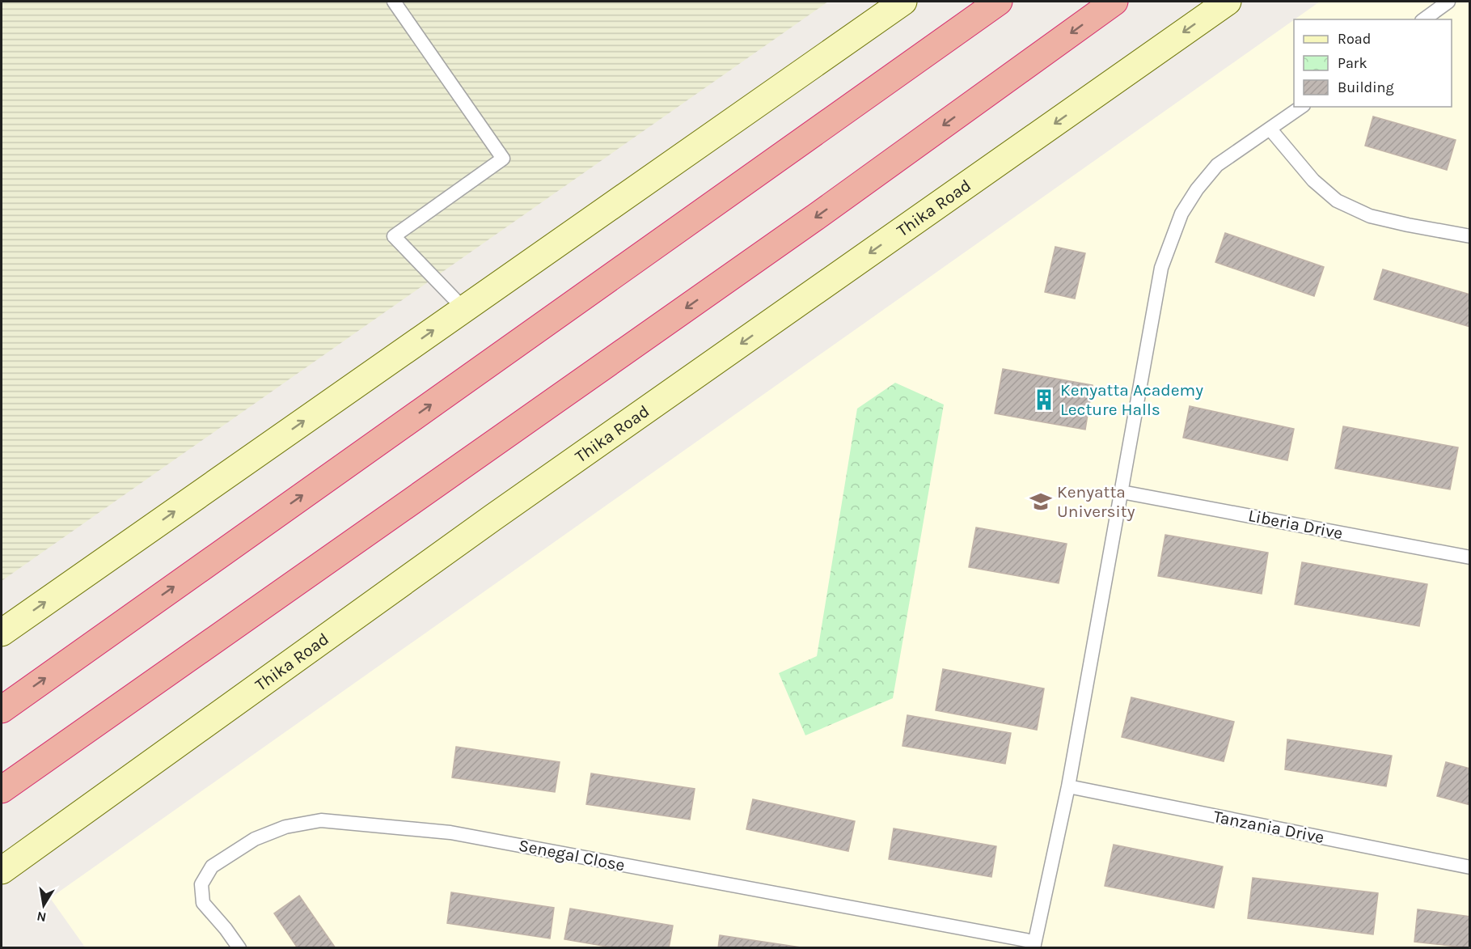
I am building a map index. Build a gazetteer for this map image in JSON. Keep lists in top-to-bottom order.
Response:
{
  "streets": {
    "main road": ["Thika Road"],
    "lane": ["Liberia Drive", "Tanzania Drive", "Senegal Close"]
  },
  "places": {
    "building": ["Kenyatta Academy Lecture Halls"],
    "school or university": ["Kenyatta University"]
  },
  "legend": ["Road", "Park", "Building"],
  "north": "bottom"
}
